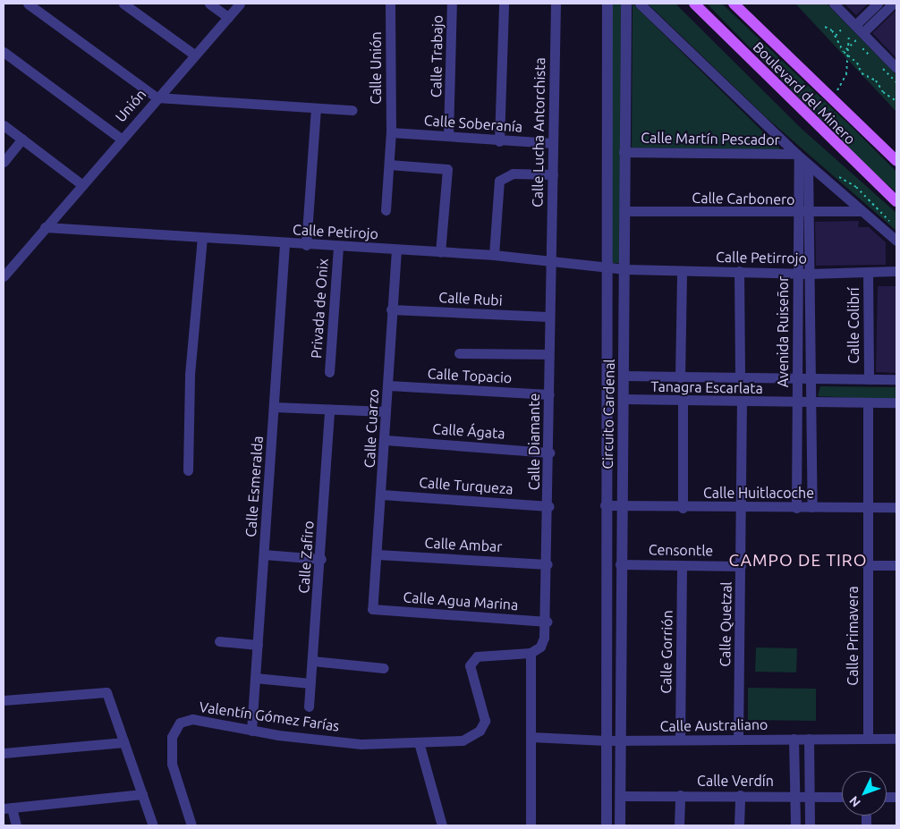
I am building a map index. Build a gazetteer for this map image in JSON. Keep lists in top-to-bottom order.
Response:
{
  "streets": {
    "main road": ["Boulevard del Minero"],
    "street": [
      "Calle Trabajo",
      "Calle Unión",
      "Unión",
      "Calle Soberanía",
      "Calle Lucha Antorchista",
      "Calle Martín Pescador",
      "Calle Carbonero",
      "Calle Petirojo",
      "Calle Petirrojo",
      "Calle Rubi",
      "Privada de Onix",
      "Calle Colibrí",
      "Avenida Ruiseñor",
      "Calle Topacio",
      "Tanagra Escarlata",
      "Circuito Cardenal",
      "Calle Cuarzo",
      "Calle Ágata",
      "Calle Diamante",
      "Calle Turqueza",
      "Calle Esmeralda",
      "Calle Huitlacoche",
      "Calle Ambar",
      "Censontle",
      "Calle Zafiro",
      "Calle Agua Marina",
      "Calle Quetzal",
      "Calle Primavera",
      "Calle Gorrión",
      "Valentín Gómez Farías",
      "Calle Australiano",
      "Calle Verdín"
    ]
  },
  "crossings": [
    ["Calle Trabajo", "Calle Soberanía"],
    ["Calle Unión", "Calle Soberanía"],
    ["Unión", "Calle Petirojo"],
    ["Calle Soberanía", "Calle Lucha Antorchista"],
    ["Calle Lucha Antorchista", "Calle Petirojo"],
    ["Calle Lucha Antorchista", "Calle Diamante"],
    ["Calle Martín Pescador", "Avenida Ruiseñor"],
    ["Calle Martín Pescador", "Circuito Cardenal"],
    ["Calle Carbonero", "Avenida Ruiseñor"],
    ["Calle Carbonero", "Circuito Cardenal"],
    ["Calle Petirojo", "Calle Petirrojo"],
    ["Calle Petirojo", "Privada de Onix"],
    ["Calle Petirojo", "Circuito Cardenal"],
    ["Calle Petirojo", "Calle Cuarzo"],
    ["Calle Petirojo", "Calle Diamante"],
    ["Calle Petirojo", "Calle Esmeralda"],
    ["Calle Petirrojo", "Calle Colibrí"],
    ["Calle Petirrojo", "Avenida Ruiseñor"],
    ["Calle Petirrojo", "Circuito Cardenal"],
    ["Calle Rubi", "Calle Cuarzo"],
    ["Calle Rubi", "Calle Diamante"],
    ["Calle Colibrí", "Tanagra Escarlata"],
    ["Avenida Ruiseñor", "Tanagra Escarlata"],
    ["Avenida Ruiseñor", "Calle Huitlacoche"],
    ["Calle Topacio", "Calle Cuarzo"],
    ["Calle Topacio", "Calle Diamante"],
    ["Tanagra Escarlata", "Circuito Cardenal"],
    ["Tanagra Escarlata", "Calle Quetzal"],
    ["Circuito Cardenal", "Calle Huitlacoche"],
    ["Circuito Cardenal", "Censontle"],
    ["Circuito Cardenal", "Calle Australiano"],
    ["Circuito Cardenal", "Calle Verdín"],
    ["Calle Cuarzo", "Calle Ágata"],
    ["Calle Cuarzo", "Calle Turqueza"],
    ["Calle Cuarzo", "Calle Ambar"],
    ["Calle Cuarzo", "Calle Agua Marina"],
    ["Calle Ágata", "Calle Diamante"],
    ["Calle Diamante", "Calle Turqueza"],
    ["Calle Diamante", "Calle Ambar"],
    ["Calle Diamante", "Calle Agua Marina"],
    ["Calle Diamante", "Valentín Gómez Farías"],
    ["Calle Esmeralda", "Valentín Gómez Farías"],
    ["Calle Huitlacoche", "Calle Quetzal"],
    ["Calle Huitlacoche", "Calle Primavera"],
    ["Censontle", "Calle Quetzal"],
    ["Censontle", "Calle Gorrión"],
    ["Calle Quetzal", "Calle Australiano"],
    ["Calle Primavera", "Calle Australiano"],
    ["Calle Gorrión", "Calle Australiano"]
  ],
  "districts": ["CAMPO DE TIRO"],
  "north": "bottom left"
}
